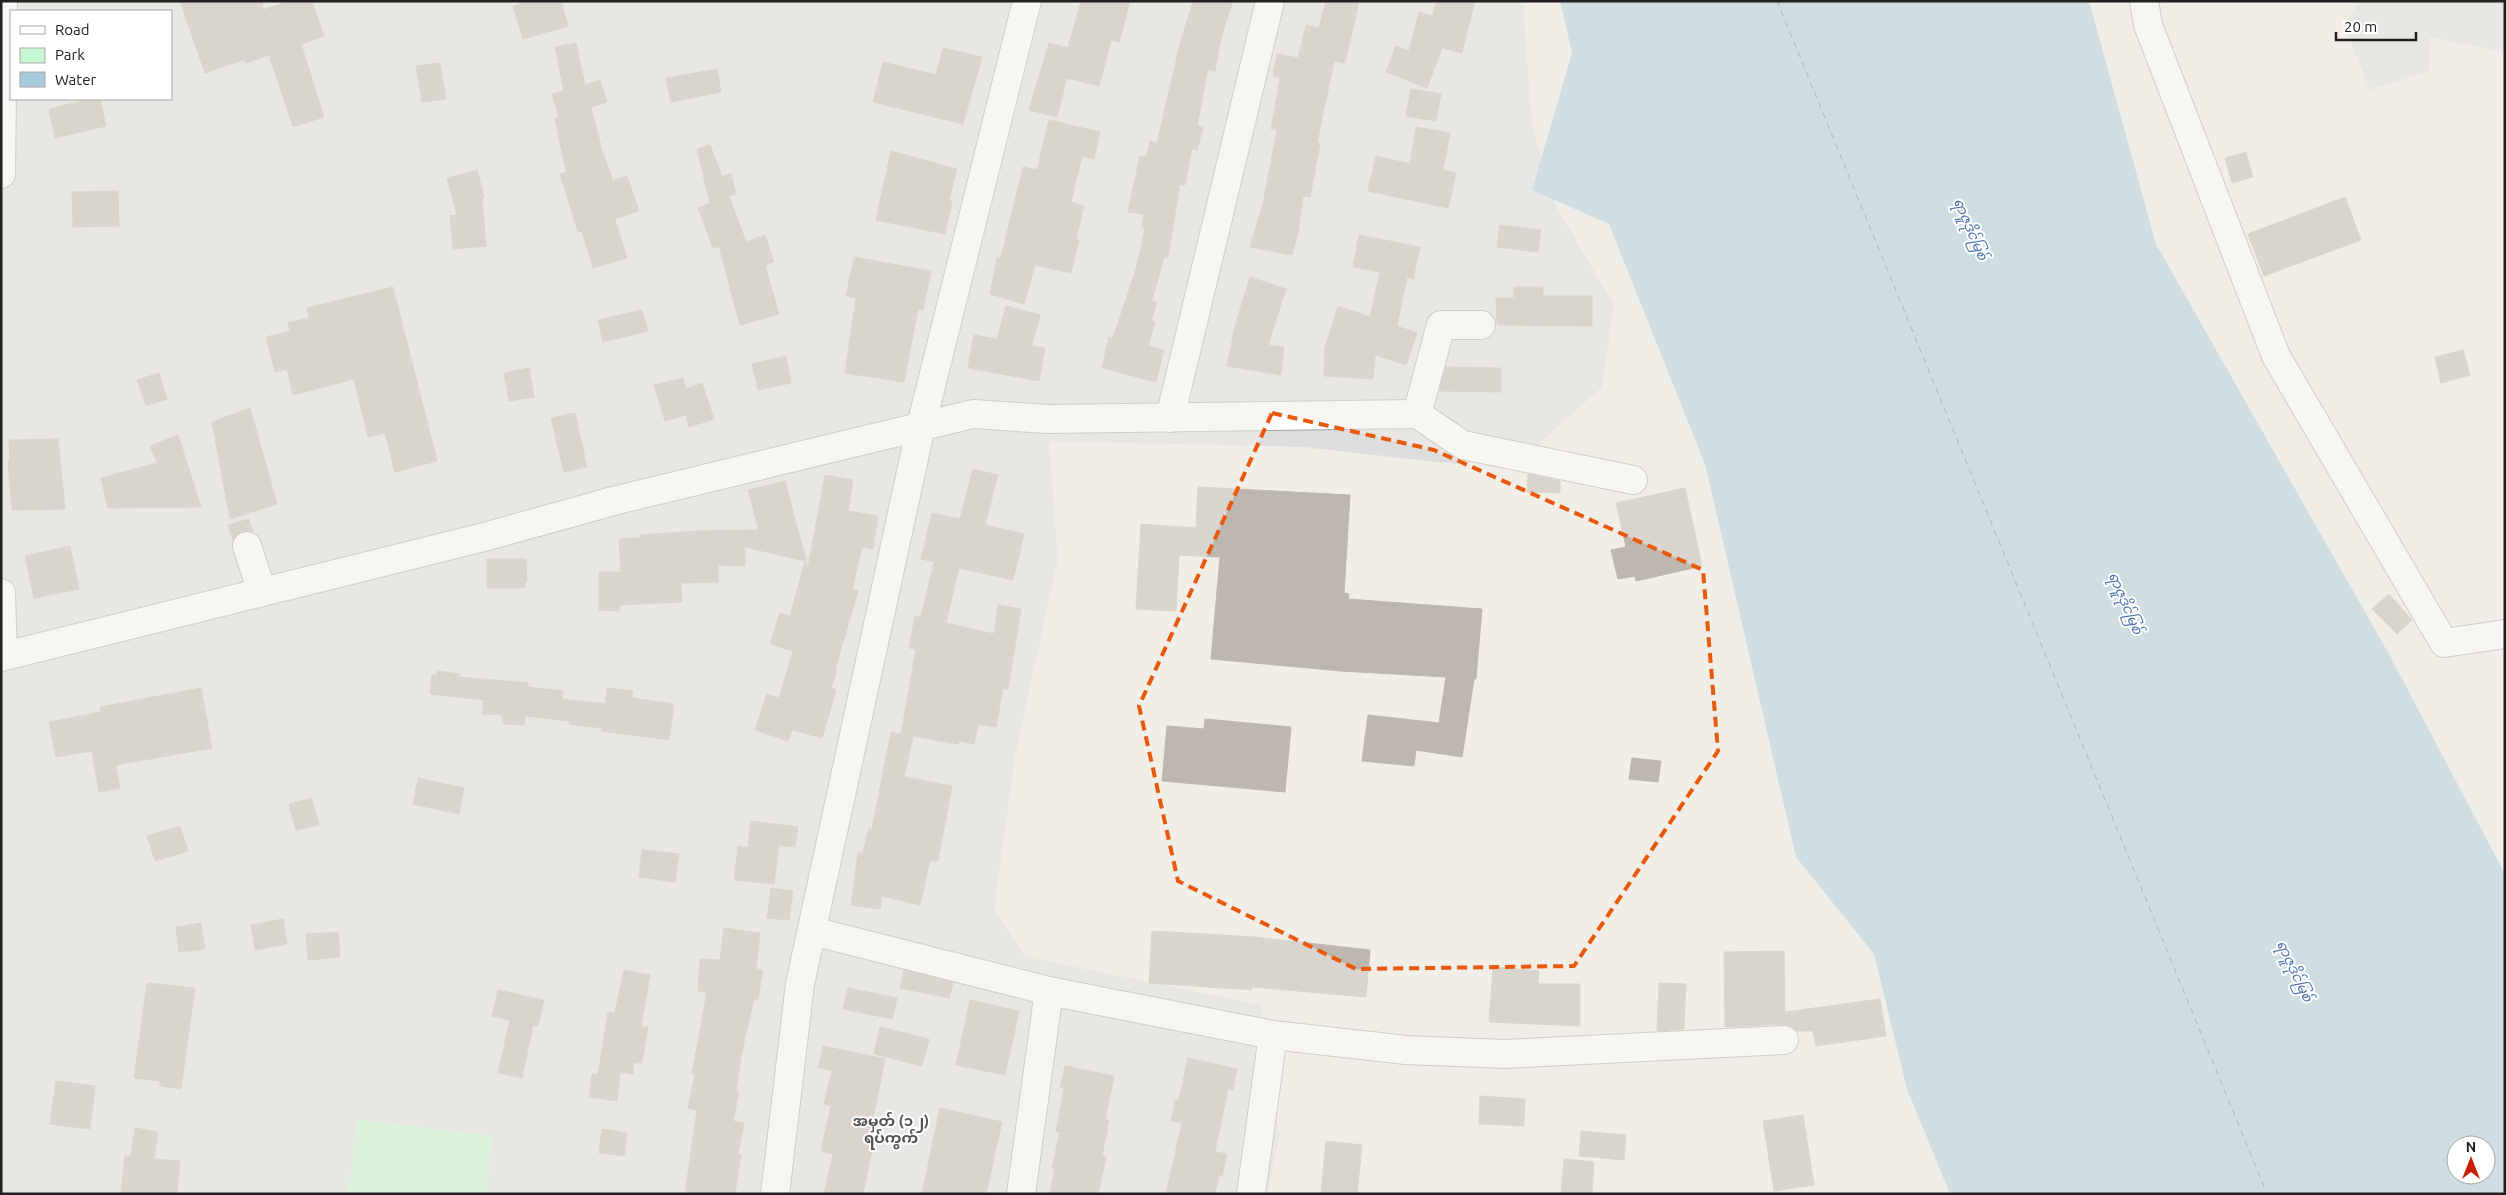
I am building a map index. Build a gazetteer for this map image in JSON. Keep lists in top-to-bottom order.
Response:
{
  "districts": ["အမှတ် (၁၂) ရပ်ကွက်"],
  "water": ["ရာဇူဒိုင်မြစ်"],
  "legend": ["Road", "Park", "Water"],
  "scale_bar": "20 m",
  "north": "top"
}
